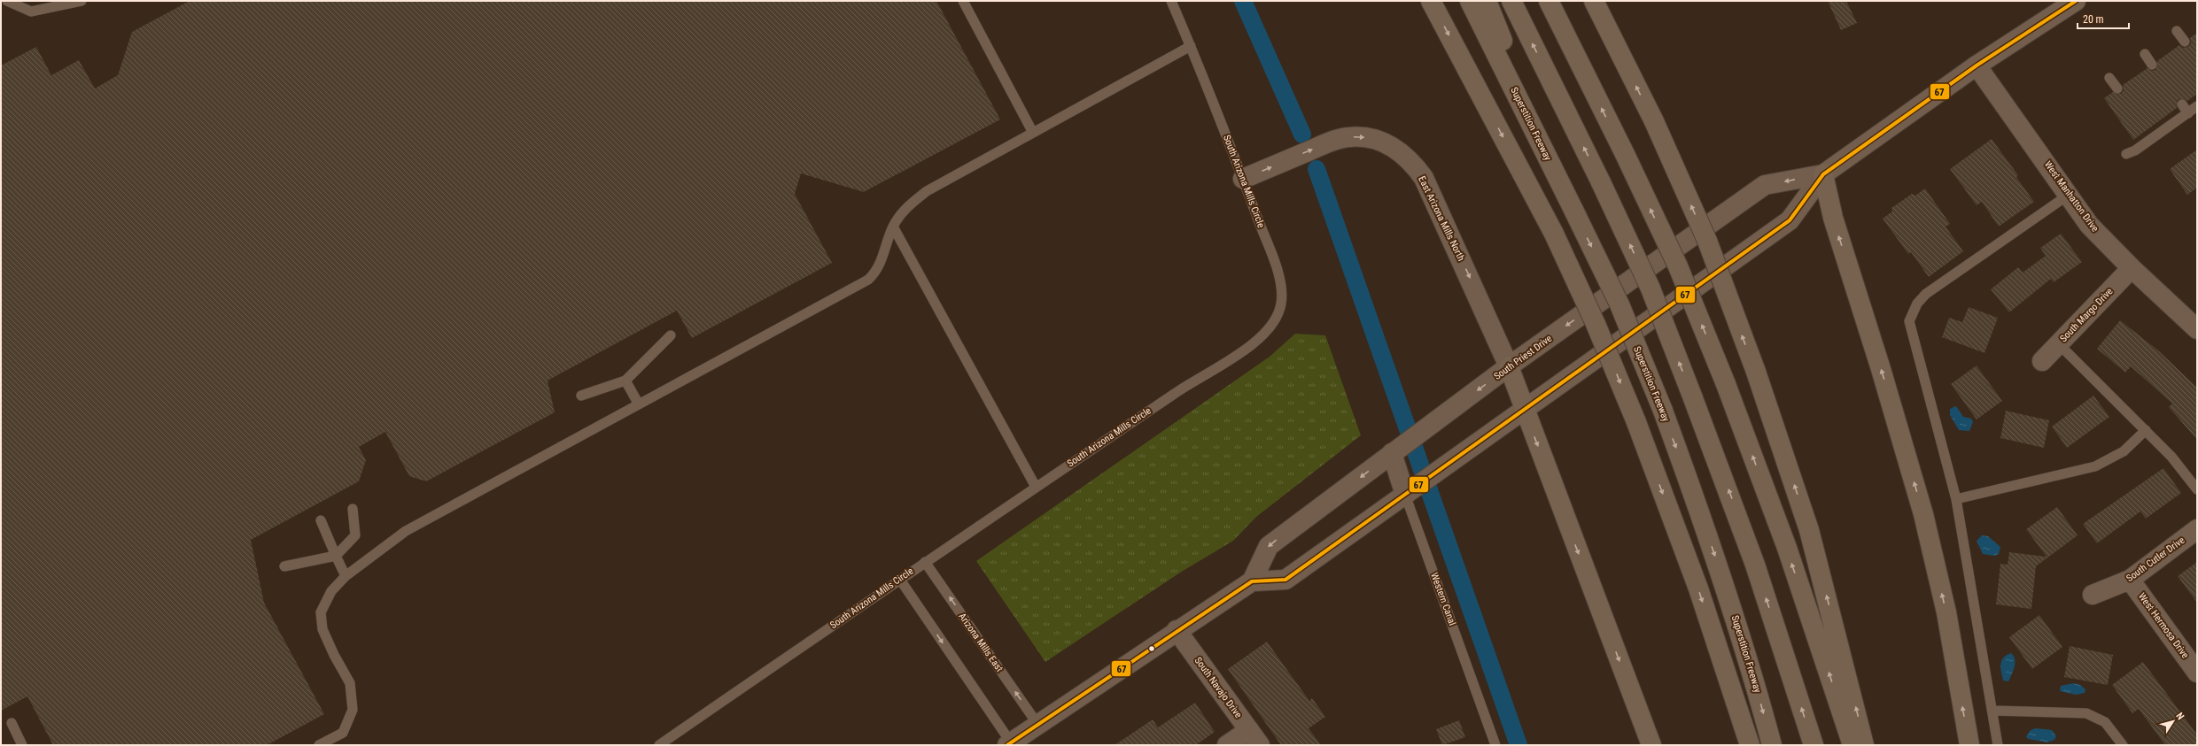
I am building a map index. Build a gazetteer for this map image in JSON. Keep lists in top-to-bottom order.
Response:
{
  "streets": {
    "highway": ["Superstition Freeway"],
    "main road": [
      "West Manhatton Drive",
      "East Arizona Mills North",
      "South Margo Drive",
      "South Priest Drive",
      "South Cutler Drive",
      "Western Canal",
      "West Hermosa Drive",
      "South Navajo Drive"
    ],
    "lane": ["South Arizona Mills Circle", "Arizona Mills East"]
  },
  "crossings": [
    ["South Arizona Mills Circle", "East Arizona Mills North"],
    ["South Arizona Mills Circle", "Arizona Mills East"],
    ["West Manhatton Drive", "South Margo Drive"],
    ["West Manhatton Drive", "South Priest Drive"],
    ["East Arizona Mills North", "South Priest Drive"],
    ["South Priest Drive", "Western Canal"],
    ["South Priest Drive", "Arizona Mills East"],
    ["South Priest Drive", "South Navajo Drive"],
    ["South Cutler Drive", "West Hermosa Drive"]
  ],
  "lines": ["transit line 67"],
  "scale_bar": "20 m",
  "north": "top right"
}
